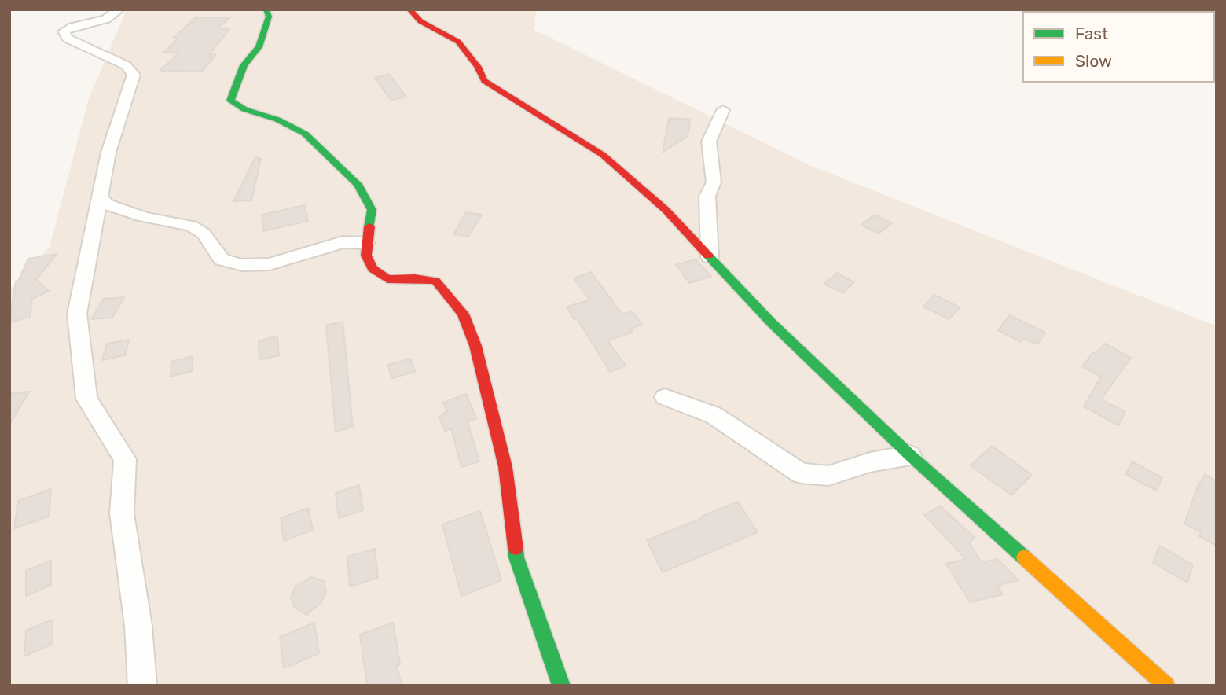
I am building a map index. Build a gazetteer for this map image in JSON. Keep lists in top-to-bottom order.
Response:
{
  "legend": ["Fast", "Slow"]
}
